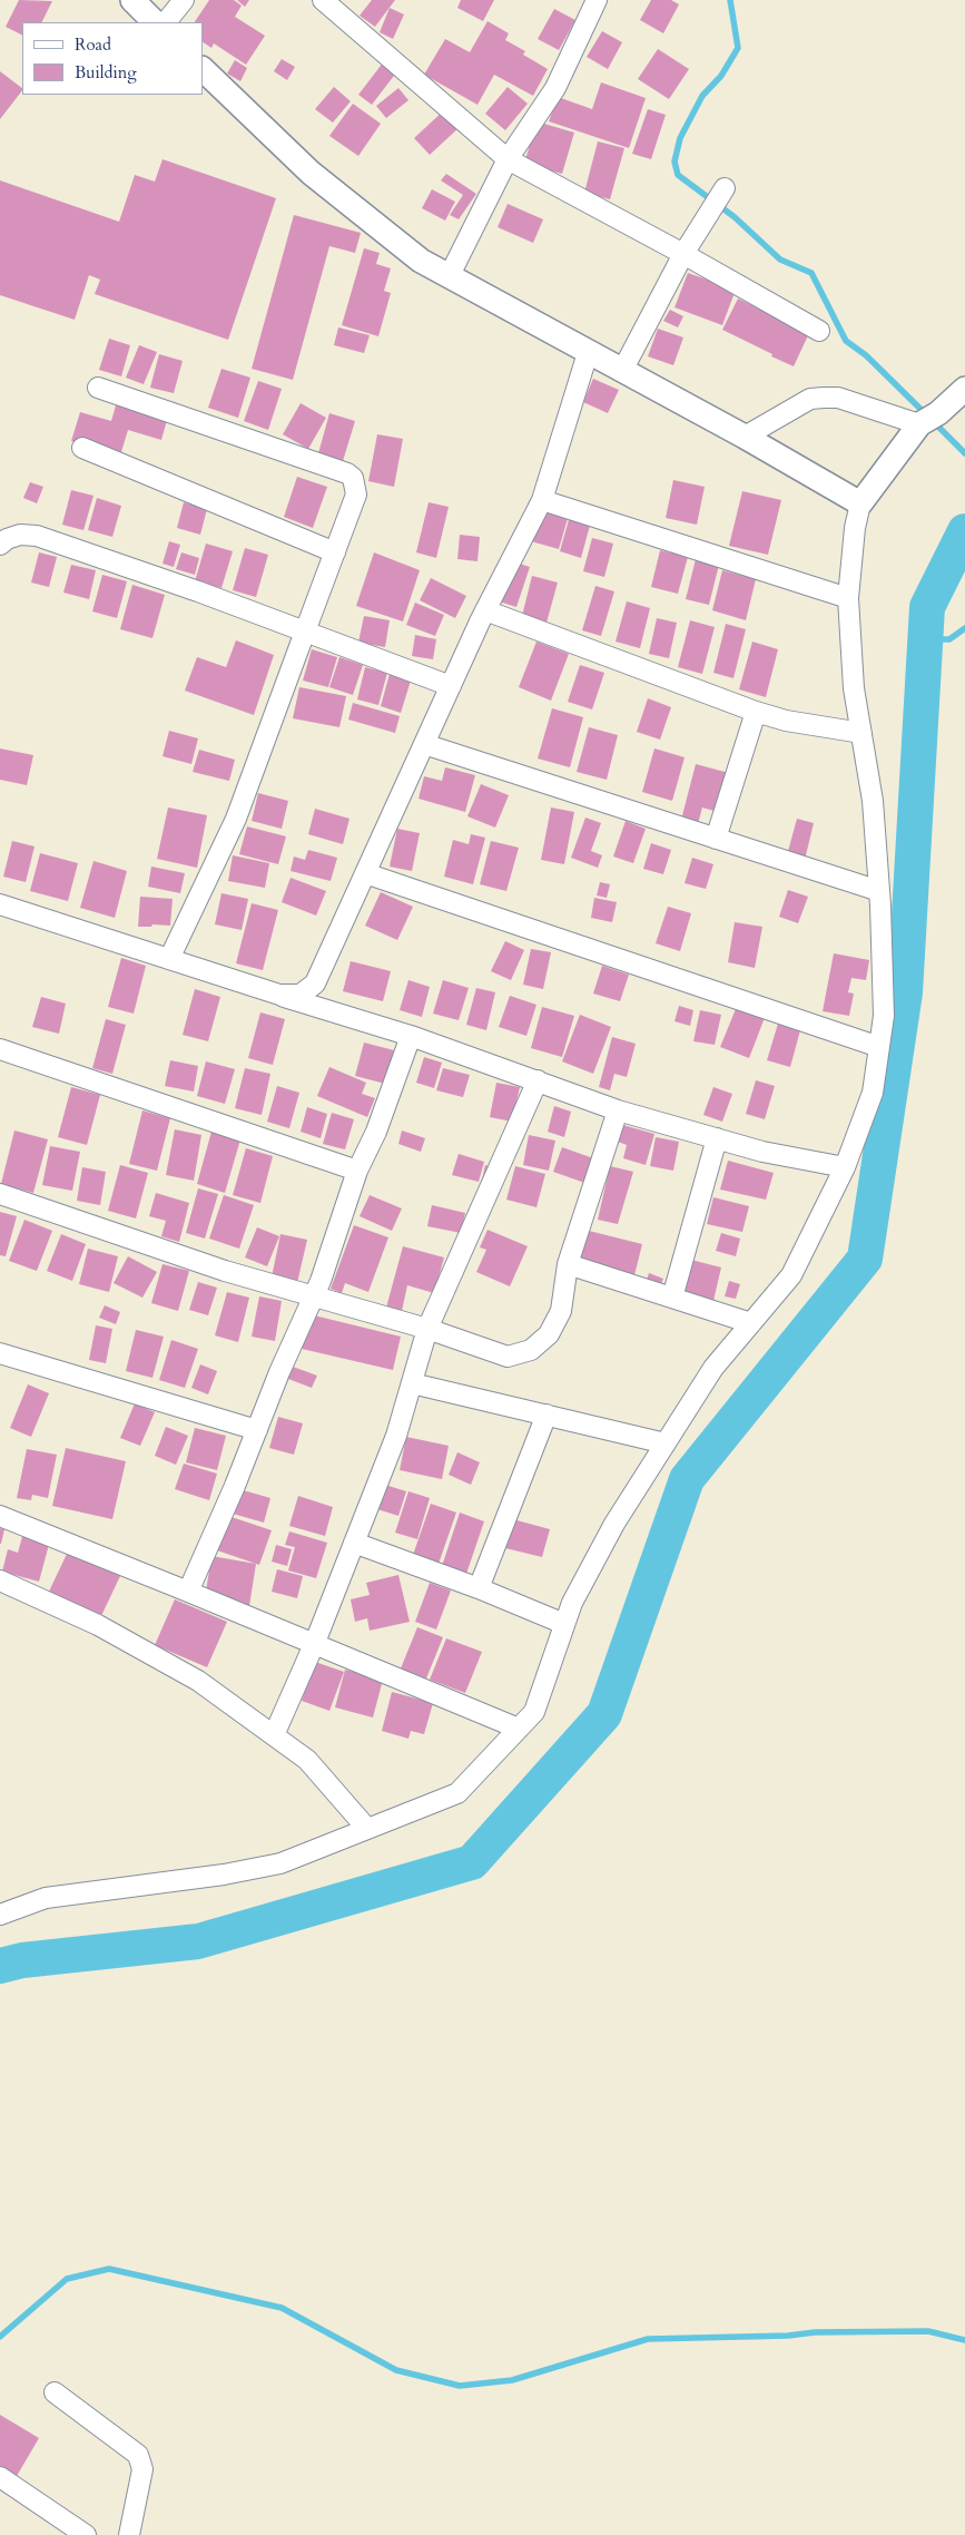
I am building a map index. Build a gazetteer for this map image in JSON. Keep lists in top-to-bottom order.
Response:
{
  "legend": ["Road", "Building"]
}
